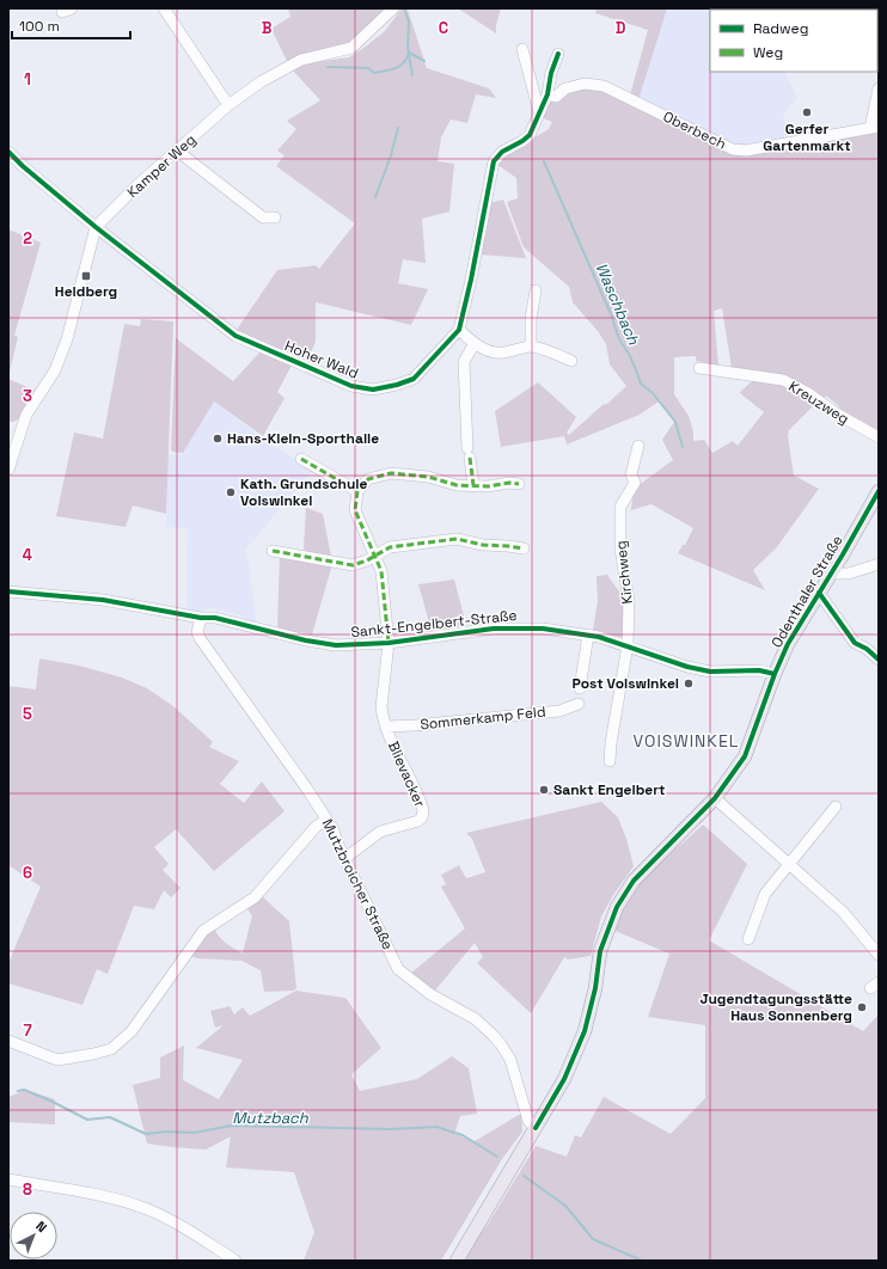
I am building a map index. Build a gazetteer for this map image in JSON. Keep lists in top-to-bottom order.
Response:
{
  "streets": {
    "main road": ["Odenthaler Straße"],
    "street": [
      "Oberbech",
      "Kamper Weg",
      "Hoher Wald",
      "Kreuzweg",
      "Kirchweg",
      "Sankt-Engelbert-Straße",
      "Sommerkamp Feld",
      "Blievacker",
      "Mutzbroicher Straße"
    ]
  },
  "crossings": [
    ["Kamper Weg", "Hoher Wald"],
    ["Kirchweg", "Sankt-Engelbert-Straße"],
    ["Odenthaler Straße", "Sankt-Engelbert-Straße"],
    ["Odenthaler Straße", "Mutzbroicher Straße"],
    ["Sankt-Engelbert-Straße", "Blievacker"],
    ["Sankt-Engelbert-Straße", "Mutzbroicher Straße"],
    ["Sommerkamp Feld", "Blievacker"],
    ["Blievacker", "Mutzbroicher Straße"]
  ],
  "districts": ["VOISWINKEL"],
  "water": ["Waschbach", "Mutzbach"],
  "places": {
    "other": [
      "Gerfer Gartenmarkt",
      "Hans-Klein-Sporthalle",
      "Kath. Grundschule Voiswinkel",
      "Post Voiswinkel",
      "Sankt Engelbert",
      "Jugendtagungsstätte Haus Sonnenberg"
    ],
    "transit": ["Heidberg"]
  },
  "legend": ["Radweg", "Weg"],
  "scale_bar": "100 m",
  "north": "top right",
  "grid": {
    "columns": ["B", "C", "D"],
    "rows": [
      "1",
      "2",
      "3",
      "4",
      "5",
      "6",
      "7",
      "8"
    ]
  }
}
